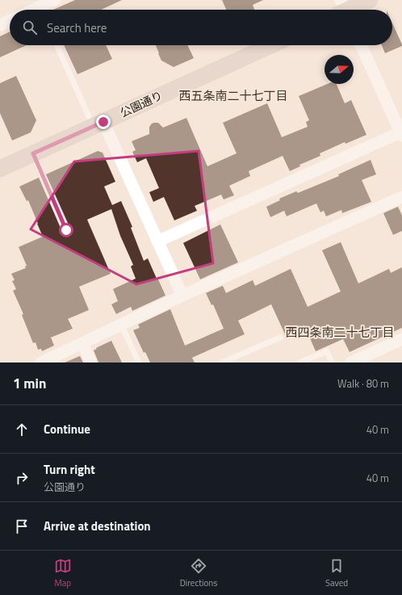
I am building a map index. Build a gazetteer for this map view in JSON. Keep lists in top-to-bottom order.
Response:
{
  "streets": {
    "street": ["公園通り"]
  },
  "districts": ["西五条南二十七丁目", "西四条南二十七丁目"],
  "north": "right",
  "page": {
    "search": "Search here",
    "heading": ["1 min", "Walk · 80 m"],
    "list": [
      ["Continue", "40 m"],
      ["Turn right", "公園通り", "40 m"],
      "Arrive at destination"
    ],
    "nav": ["Map", "Directions", "Saved"]
  }
}
